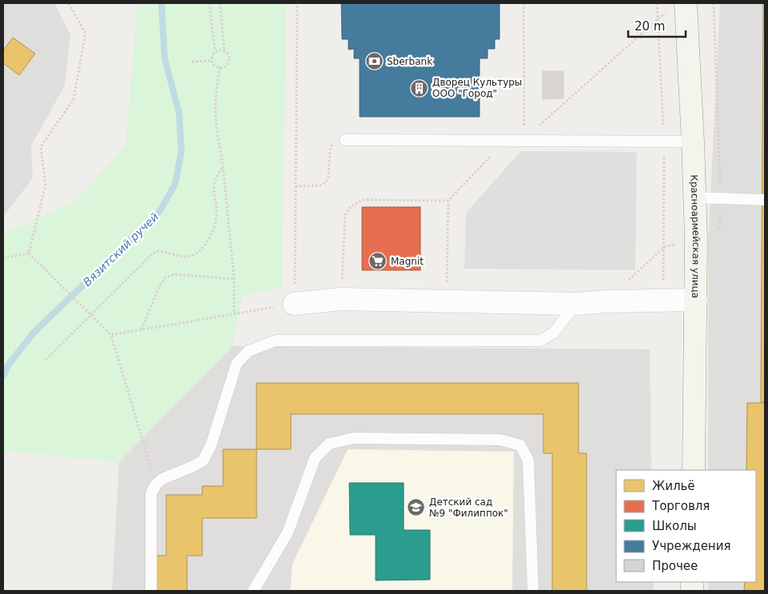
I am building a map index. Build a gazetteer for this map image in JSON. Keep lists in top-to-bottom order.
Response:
{
  "streets": {
    "street": ["Красноармейская улица"]
  },
  "water": ["Вязитский ручей"],
  "places": {
    "bank": ["Sberbank"],
    "building": ["Дворец Культуры ООО \"Город\""],
    "supermarket": ["Magnit"],
    "school or university": ["Детский сад №9 \"Филиппок\""]
  },
  "legend": [
    "Жильё",
    "Торговля",
    "Школы",
    "Учреждения",
    "Прочее"
  ],
  "scale_bar": "20 m"
}
